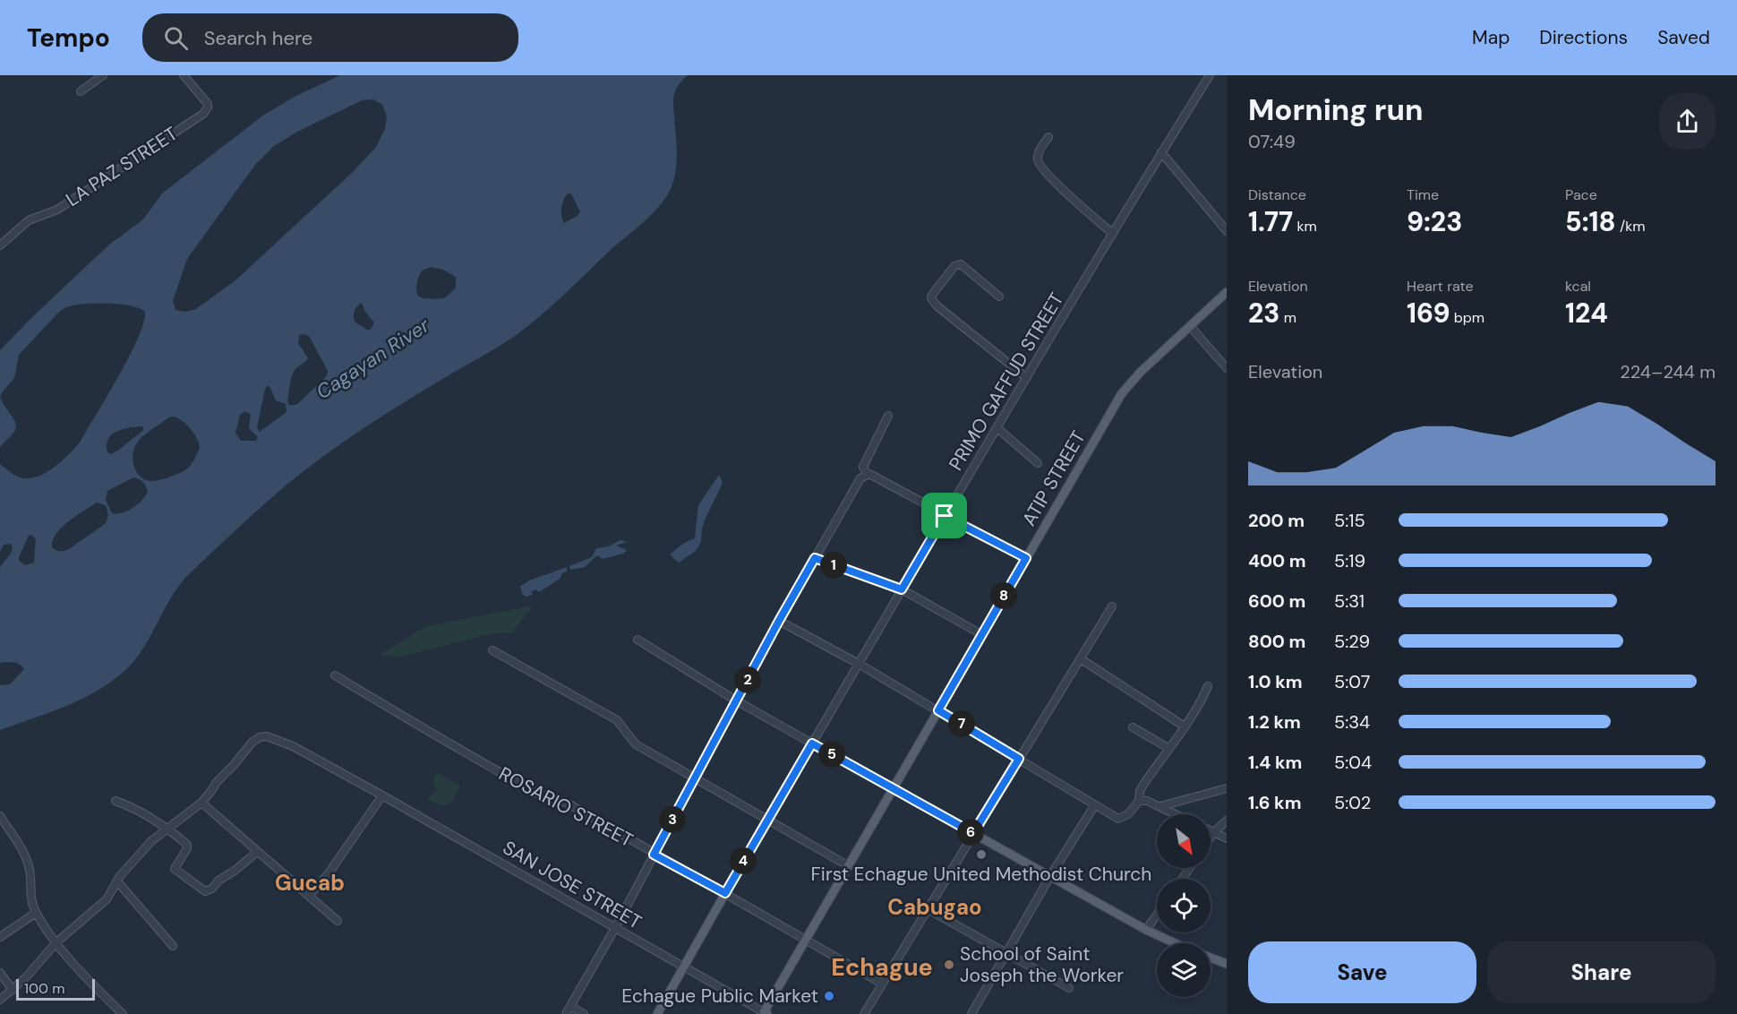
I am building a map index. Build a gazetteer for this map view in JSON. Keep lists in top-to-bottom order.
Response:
{
  "streets": {
    "main road": ["PRIMO GAFFUD STREET", "ATIP STREET"],
    "street": ["LA PAZ STREET", "ROSARIO STREET", "SAN JOSE STREET"]
  },
  "crossings": [
    ["PRIMO GAFFUD STREET", "ROSARIO STREET"],
    ["PRIMO GAFFUD STREET", "SAN JOSE STREET"],
    ["ATIP STREET", "ROSARIO STREET"],
    ["ATIP STREET", "SAN JOSE STREET"]
  ],
  "districts": ["Gucab", "Cabugao", "Echague"],
  "water": ["Cagayan River"],
  "places": ["First Echague United Methodist Church", "School of Saint Joseph the Worker", "Echague Public Market"],
  "scale_bar": "100 m",
  "north": "bottom right",
  "page": {
    "header": "Tempo",
    "search": "Search here",
    "nav": ["Map", "Directions", "Saved"],
    "heading": ["Morning run", "07:49"],
    "stats": [
      ["Distance", "1.77 km"],
      ["Time", "9:23"],
      ["Pace", "5:18 /km"],
      ["Elevation", "23 m"],
      ["Heart rate", "169 bpm"],
      ["kcal", "124"]
    ],
    "chart": ["Elevation", "224–244 m"],
    "list": [
      {
        "name": "200 m",
        "note": "5:15"
      },
      {
        "name": "400 m",
        "note": "5:19"
      },
      {
        "name": "600 m",
        "note": "5:31"
      },
      {
        "name": "800 m",
        "note": "5:29"
      },
      {
        "name": "1.0 km",
        "note": "5:07"
      },
      {
        "name": "1.2 km",
        "note": "5:34"
      },
      {
        "name": "1.4 km",
        "note": "5:04"
      },
      {
        "name": "1.6 km",
        "note": "5:02"
      }
    ],
    "pins": [
      "1",
      "8",
      "2",
      "7",
      "5",
      "3",
      "6",
      "4"
    ],
    "buttons": ["Save", "Share"],
    "scale": "100 m"
  }
}
